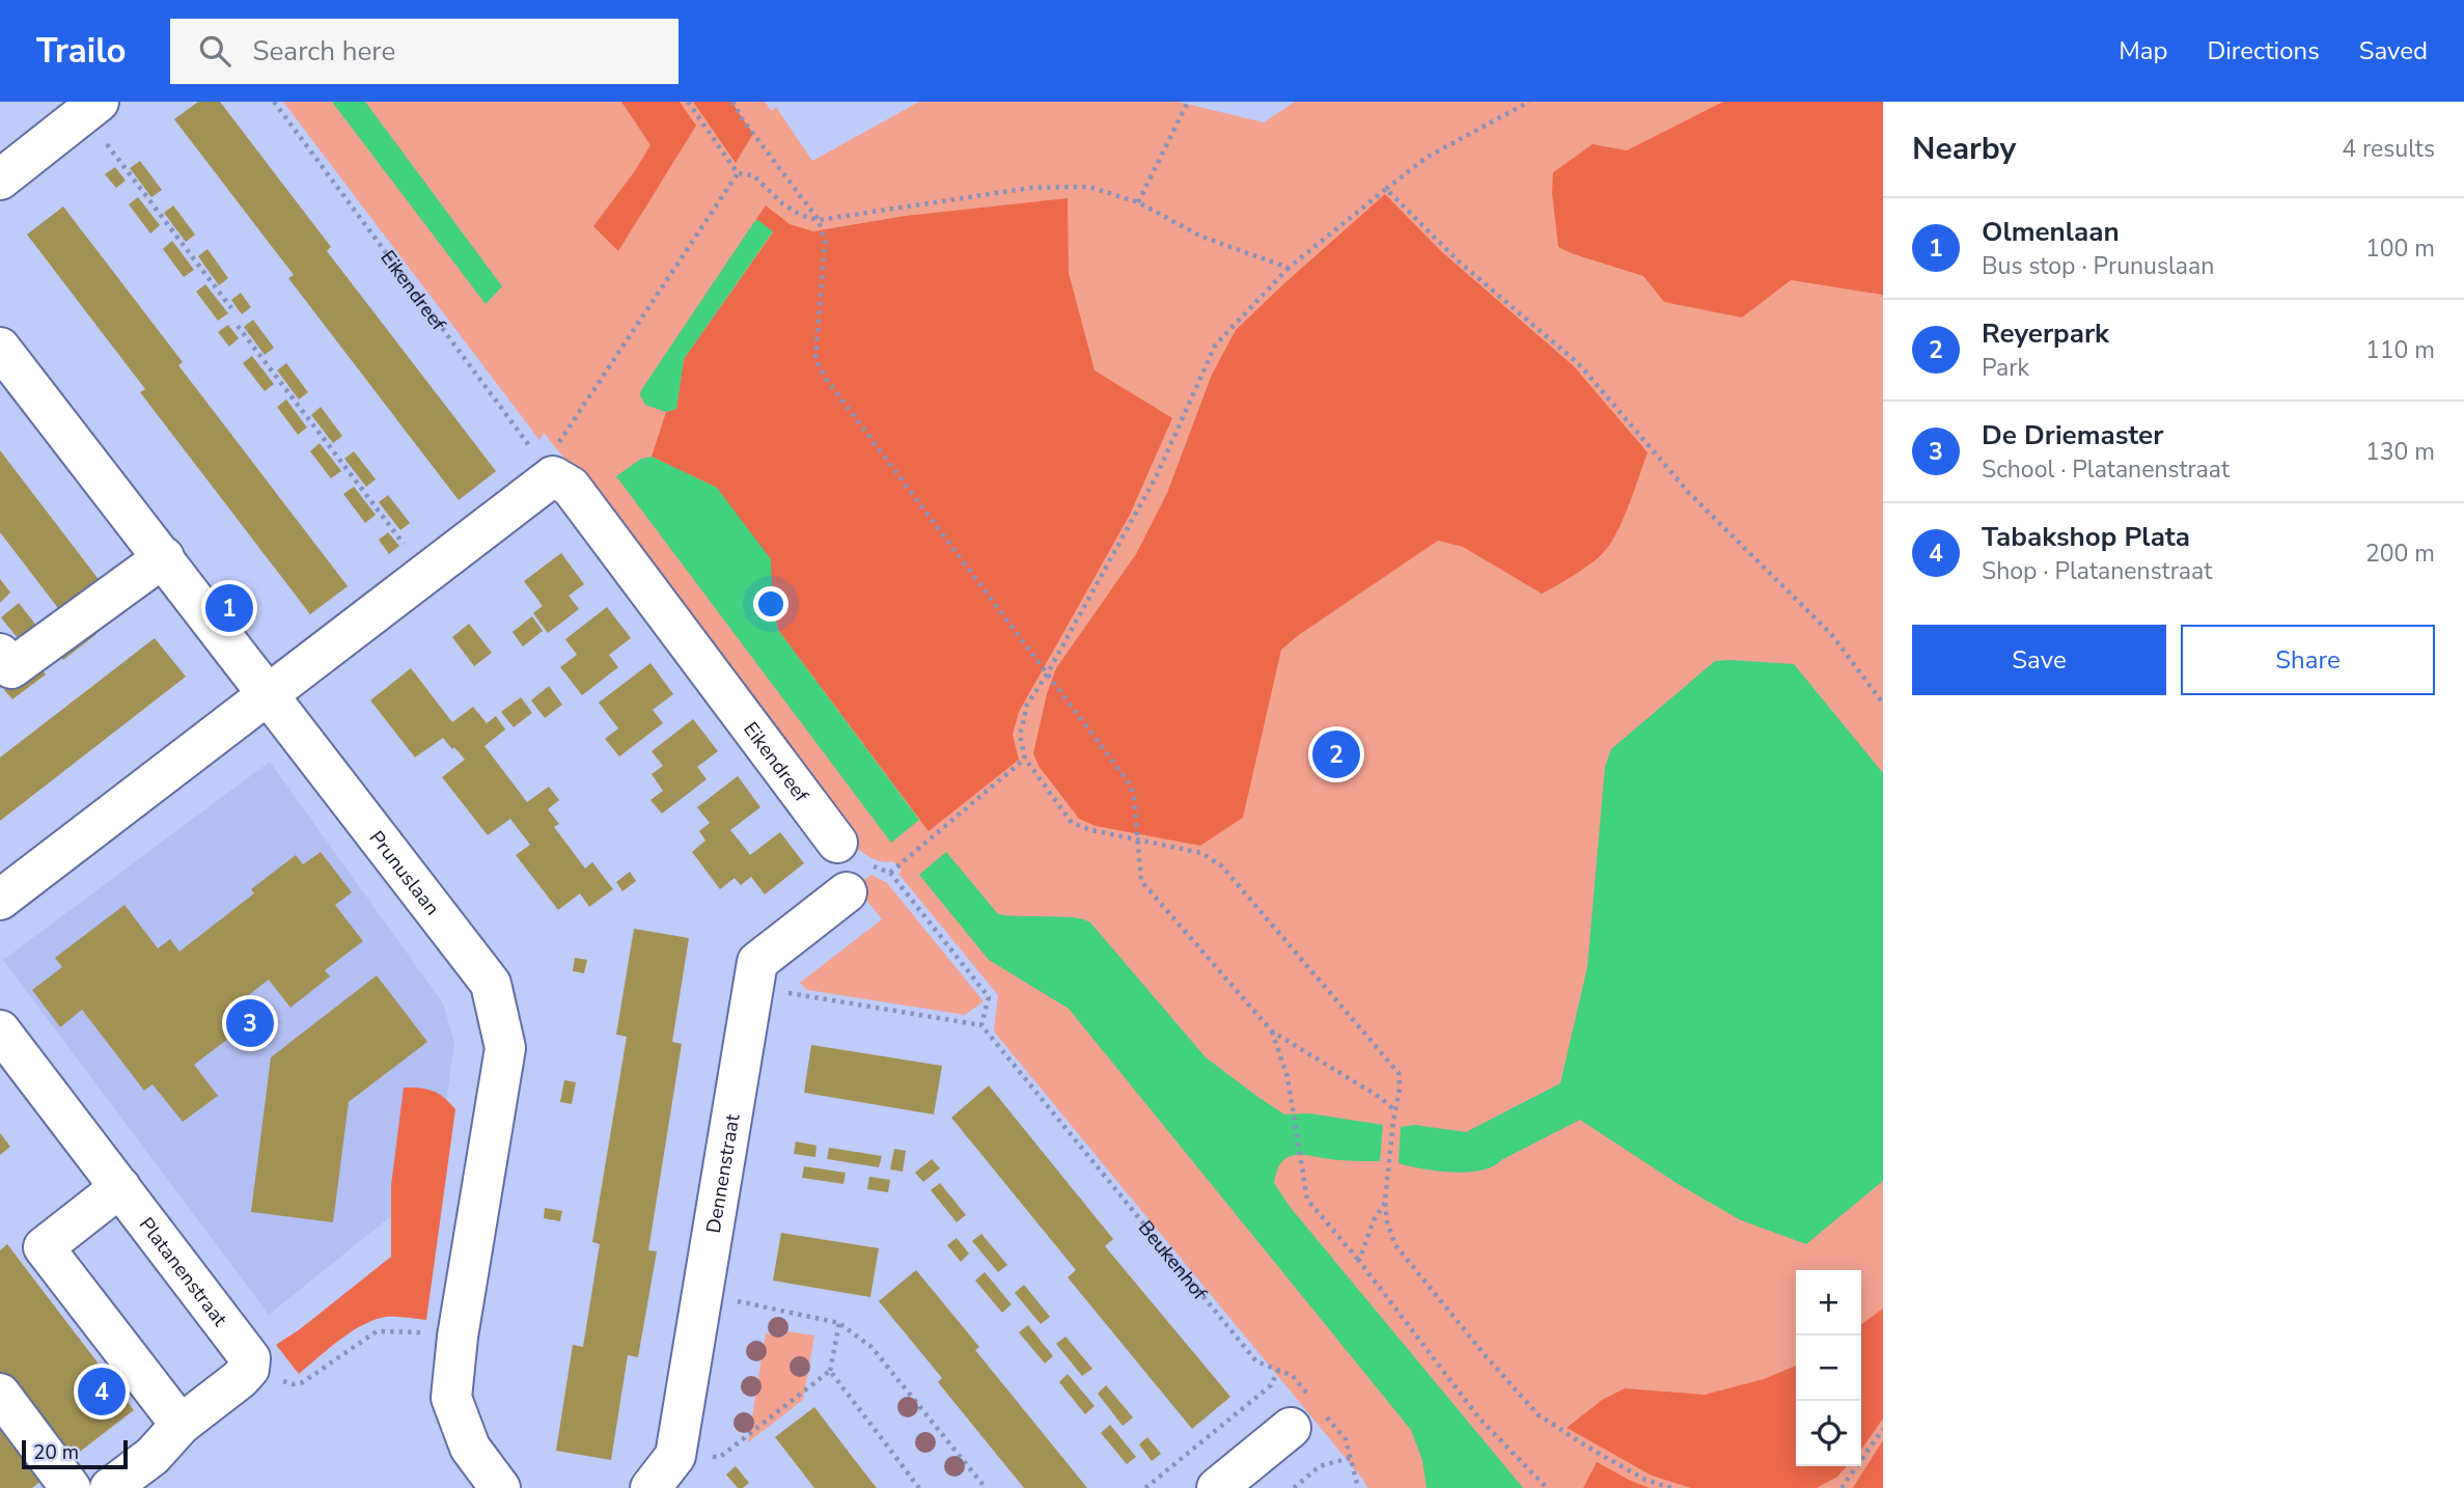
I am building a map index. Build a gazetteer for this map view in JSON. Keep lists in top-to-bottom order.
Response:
{
  "streets": {
    "street": [
      "Eikendreef",
      "Prunuslaan",
      "Dennenstraat",
      "Platanenstraat"
    ],
    "path": ["Beukenhof"]
  },
  "scale_bar": "20 m",
  "page": {
    "header": "Trailo",
    "search": "Search here",
    "nav": ["Map", "Directions", "Saved"],
    "heading": ["Nearby", "4 results"],
    "list": [
      {
        "mark": "1",
        "name": "Olmenlaan",
        "note": "Bus stop · Prunuslaan",
        "value": "100 m"
      },
      {
        "mark": "2",
        "name": "Reyerpark",
        "note": "Park",
        "value": "110 m"
      },
      {
        "mark": "3",
        "name": "De Driemaster",
        "note": "School · Platanenstraat",
        "value": "130 m"
      },
      {
        "mark": "4",
        "name": "Tabakshop Plata",
        "note": "Shop · Platanenstraat",
        "value": "200 m"
      }
    ],
    "pins": [
      "1",
      "2",
      "3",
      "4"
    ],
    "buttons": ["Save", "Share"],
    "map_buttons": ["+", "−"],
    "scale": "20 m"
  }
}
